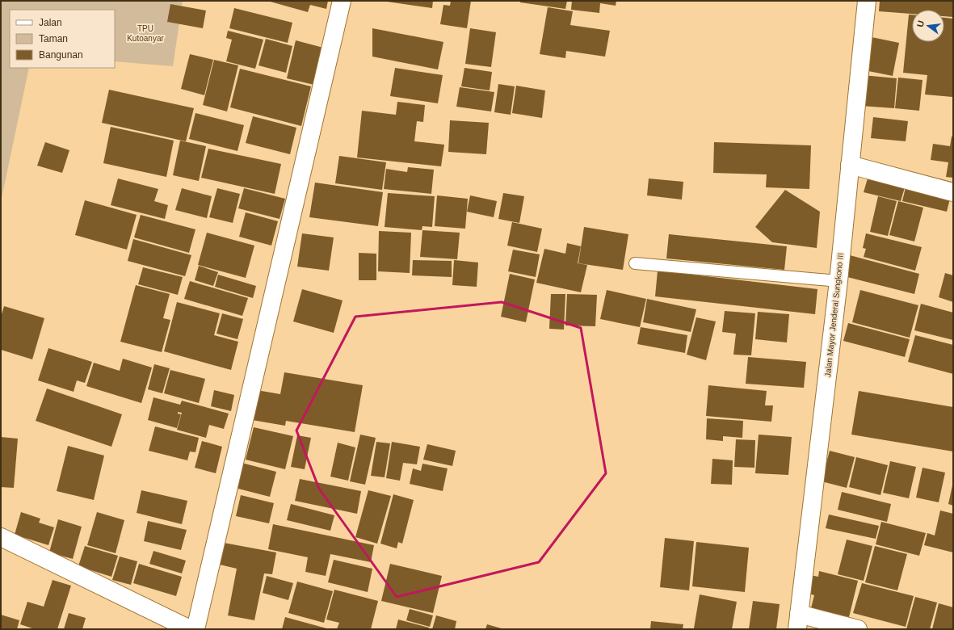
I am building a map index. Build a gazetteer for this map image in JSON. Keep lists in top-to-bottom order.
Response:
{
  "streets": {
    "street": ["Jalan Mayor Jenderal Sungkono III"]
  },
  "parks": ["TPU Kutoanyar"],
  "legend": ["Jalan", "Taman", "Bangunan"],
  "north": "left"
}
